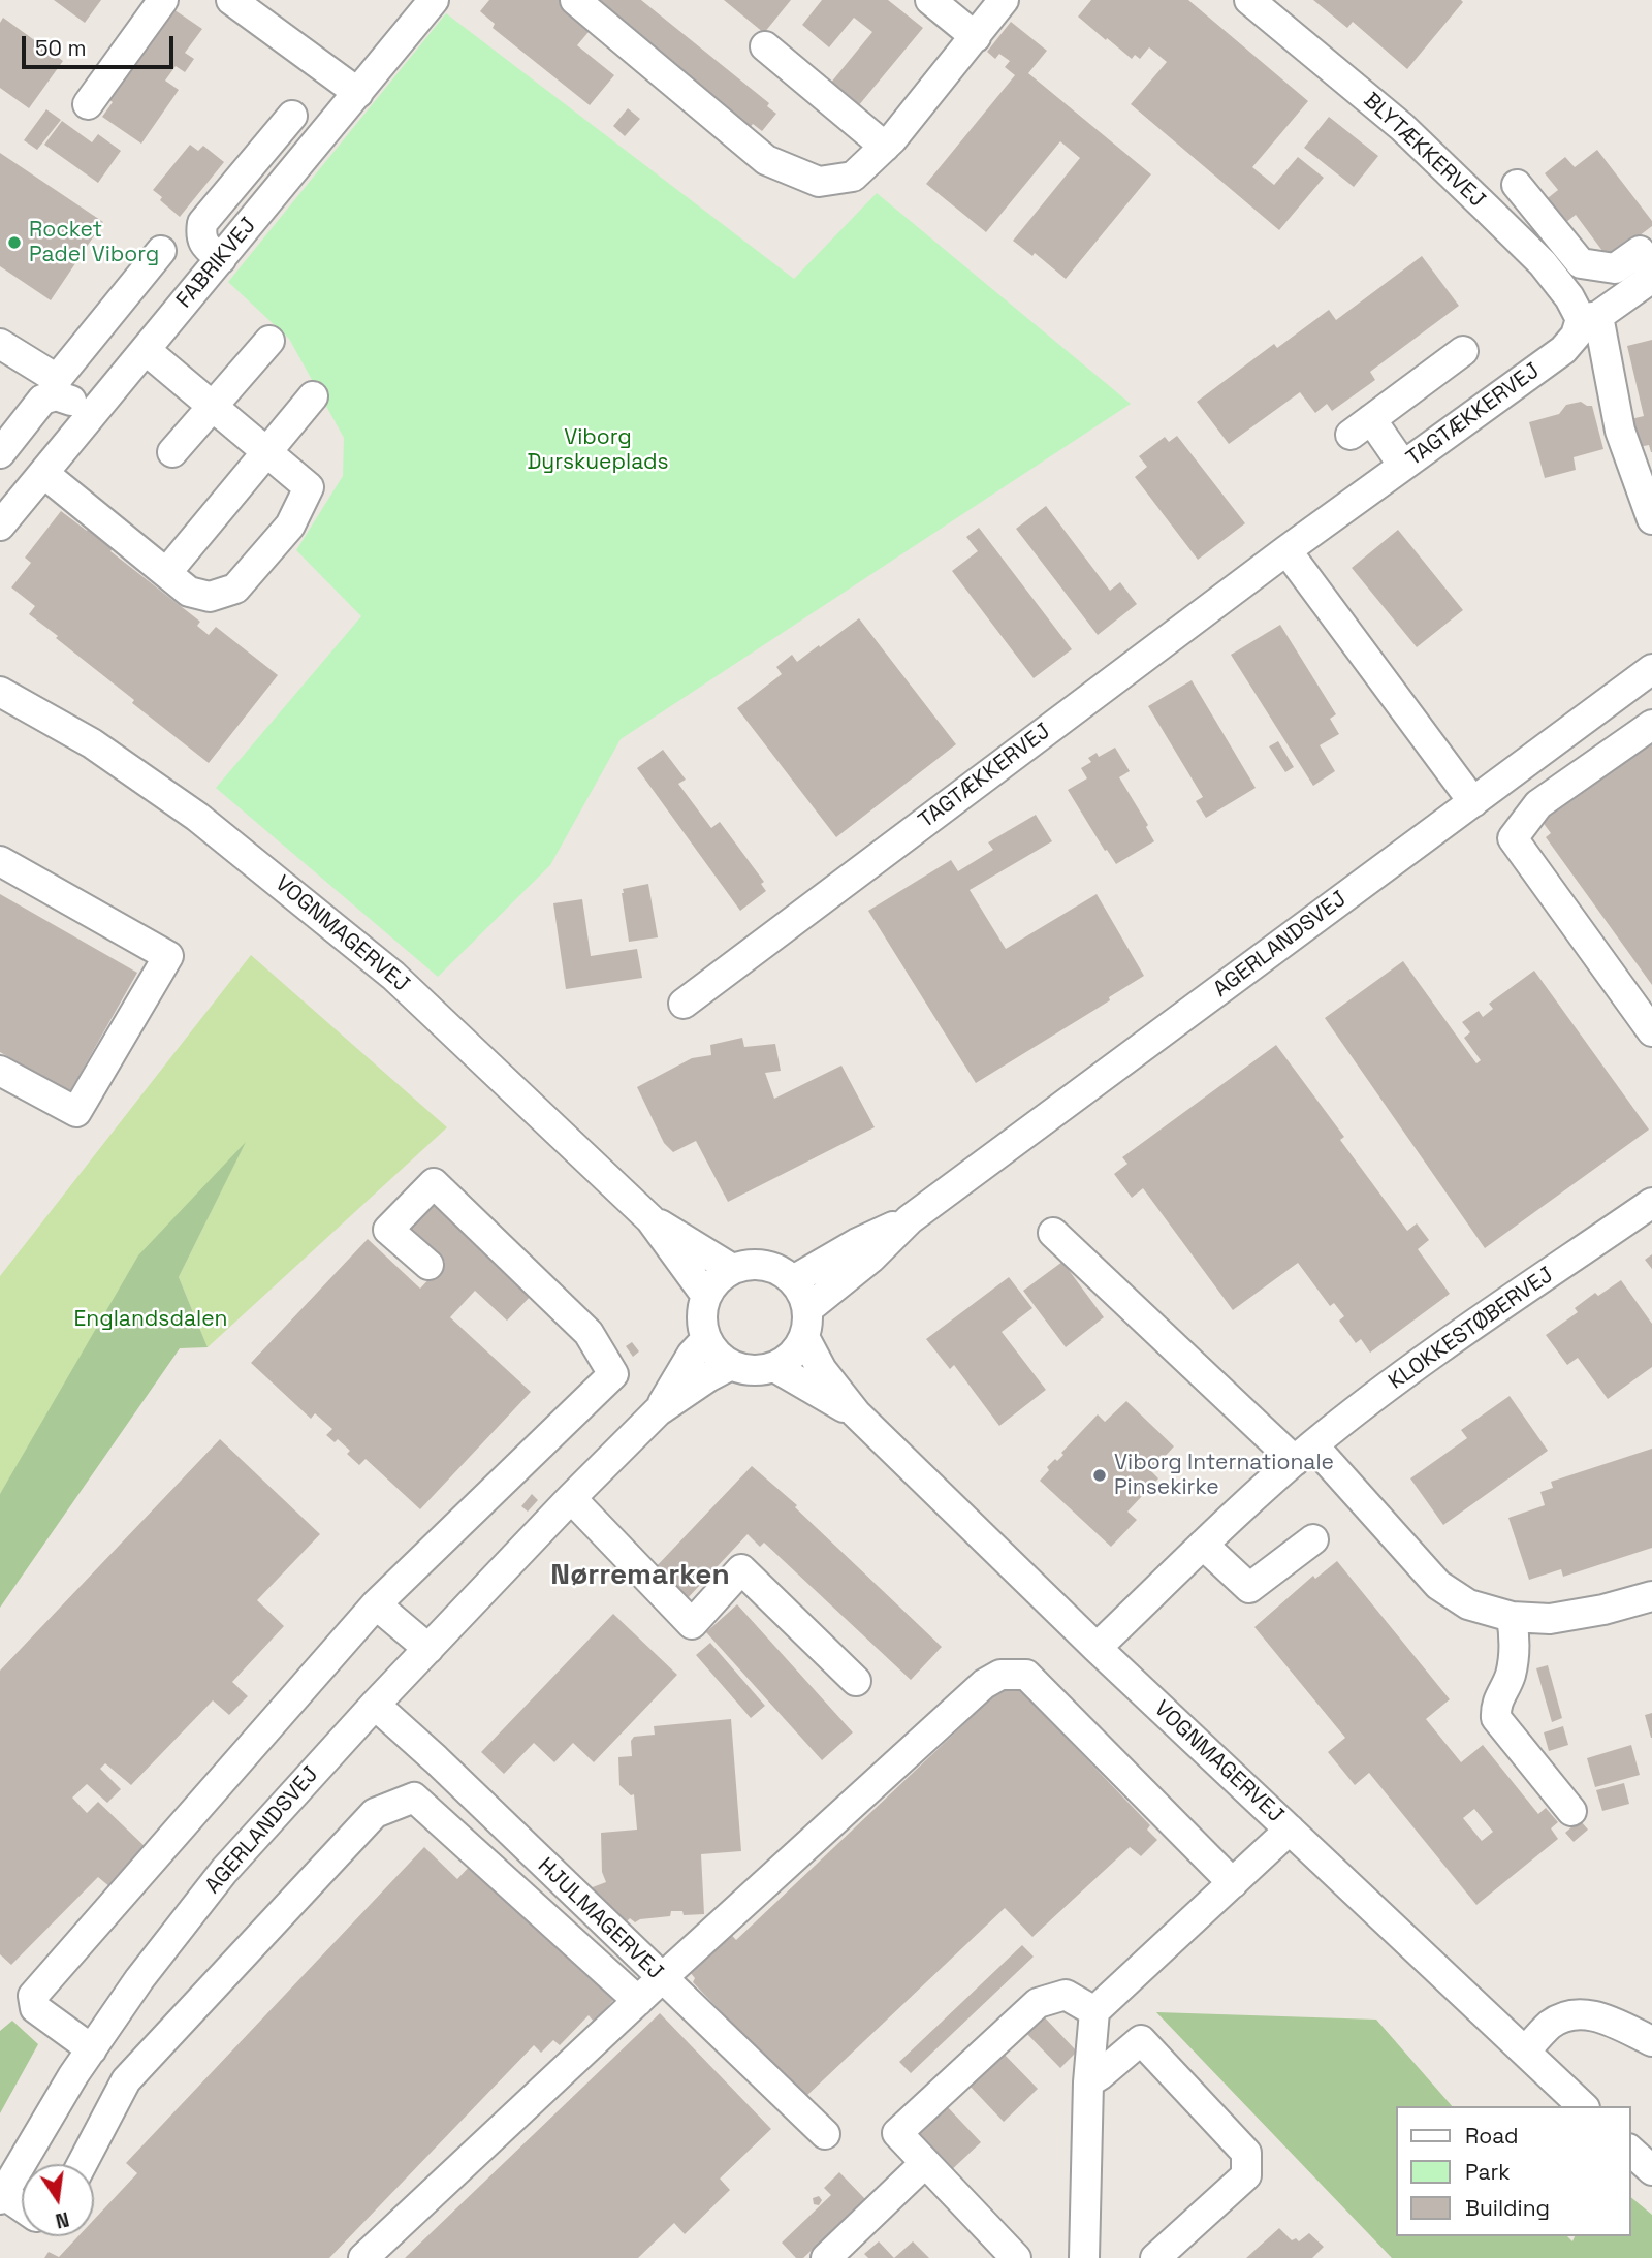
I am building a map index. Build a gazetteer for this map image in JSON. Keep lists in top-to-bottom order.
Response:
{
  "streets": {
    "street": [
      "BLYTÆKKERVEJ",
      "FABRIKVEJ",
      "TAGTÆKKERVEJ",
      "VOGNMAGERVEJ",
      "AGERLANDSVEJ",
      "KLOKKESTØBERVEJ",
      "HJULMAGERVEJ"
    ]
  },
  "crossings": [
    ["BLYTÆKKERVEJ", "TAGTÆKKERVEJ"],
    ["VOGNMAGERVEJ", "AGERLANDSVEJ"],
    ["VOGNMAGERVEJ", "KLOKKESTØBERVEJ"],
    ["AGERLANDSVEJ", "HJULMAGERVEJ"]
  ],
  "districts": ["Nørremarken"],
  "parks": ["Viborg Dyrskueplads", "Englandsdalen"],
  "places": ["Rocket Padel Viborg", "Viborg Internationale Pinsekirke"],
  "legend": ["Road", "Park", "Building"],
  "scale_bar": "50 m",
  "north": "bottom"
}
